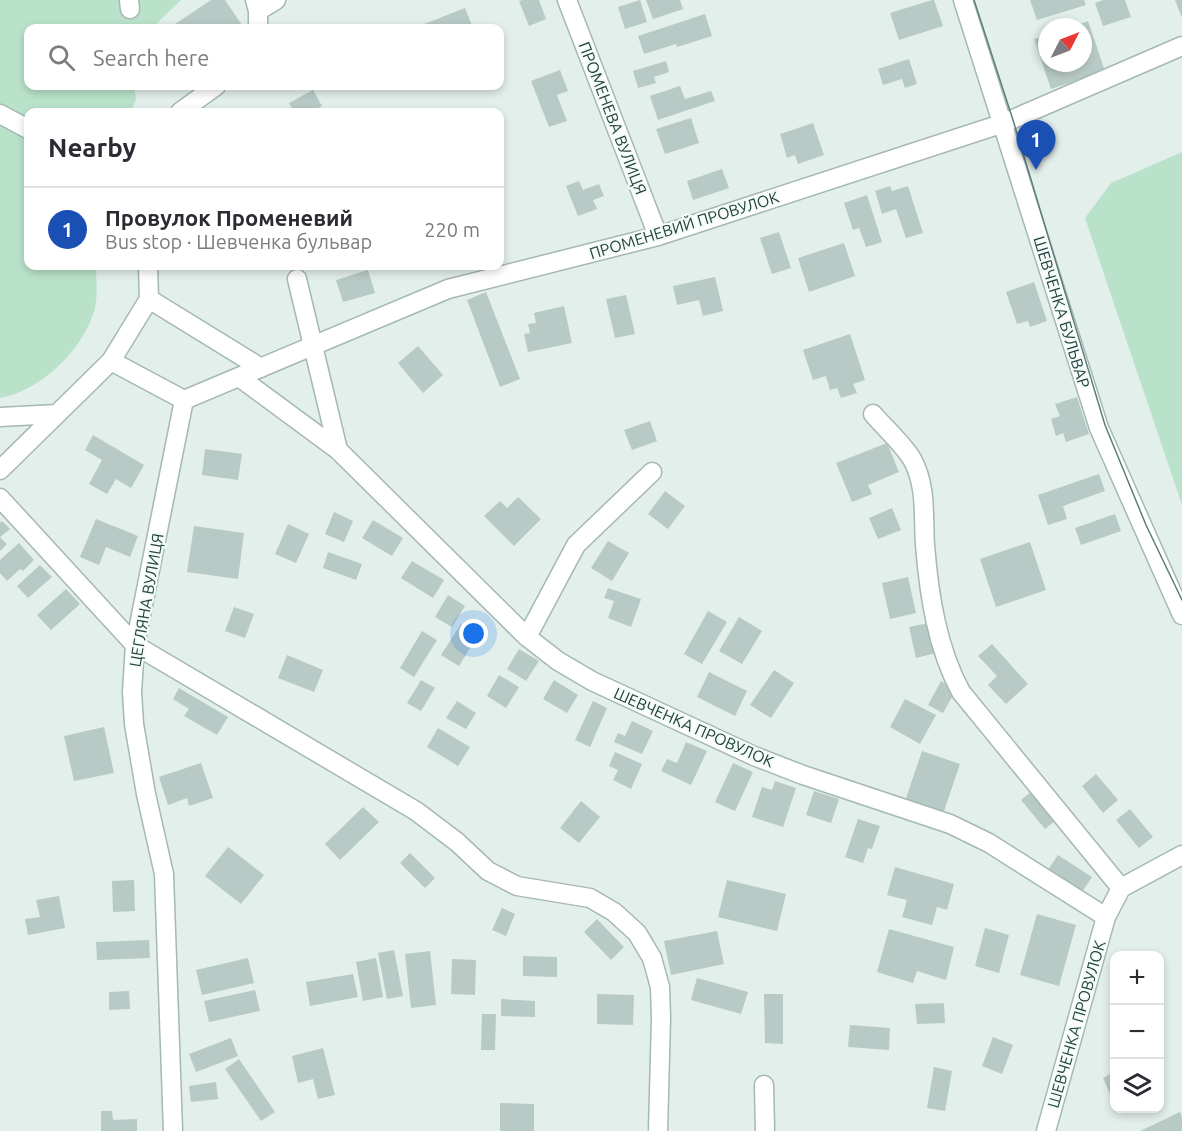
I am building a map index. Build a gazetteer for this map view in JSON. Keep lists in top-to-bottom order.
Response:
{
  "streets": {
    "street": [
      "ПРОМЕНЕВА ВУЛИЦЯ",
      "ПРОМЕНЕВИЙ ПРОВУЛОК",
      "ШЕВЧЕНКА БУЛЬВАР",
      "ЦЕГЛЯНА ВУЛИЦЯ",
      "ШЕВЧЕНКА ПРОВУЛОК"
    ]
  },
  "crossings": [
    ["ПРОМЕНЕВА ВУЛИЦЯ", "ПРОМЕНЕВИЙ ПРОВУЛОК"],
    ["ПРОМЕНЕВИЙ ПРОВУЛОК", "ШЕВЧЕНКА БУЛЬВАР"],
    ["ПРОМЕНЕВИЙ ПРОВУЛОК", "ЦЕГЛЯНА ВУЛИЦЯ"],
    ["ПРОМЕНЕВИЙ ПРОВУЛОК", "ШЕВЧЕНКА ПРОВУЛОК"]
  ],
  "north": "top right",
  "page": {
    "search": "Search here",
    "heading": "Nearby",
    "pins": "1",
    "list": [
      {
        "mark": "1",
        "name": "Провулок Променевий",
        "note": "Bus stop · Шевченка бульвар",
        "value": "220 m"
      }
    ],
    "map_buttons": ["+", "−"]
  }
}
